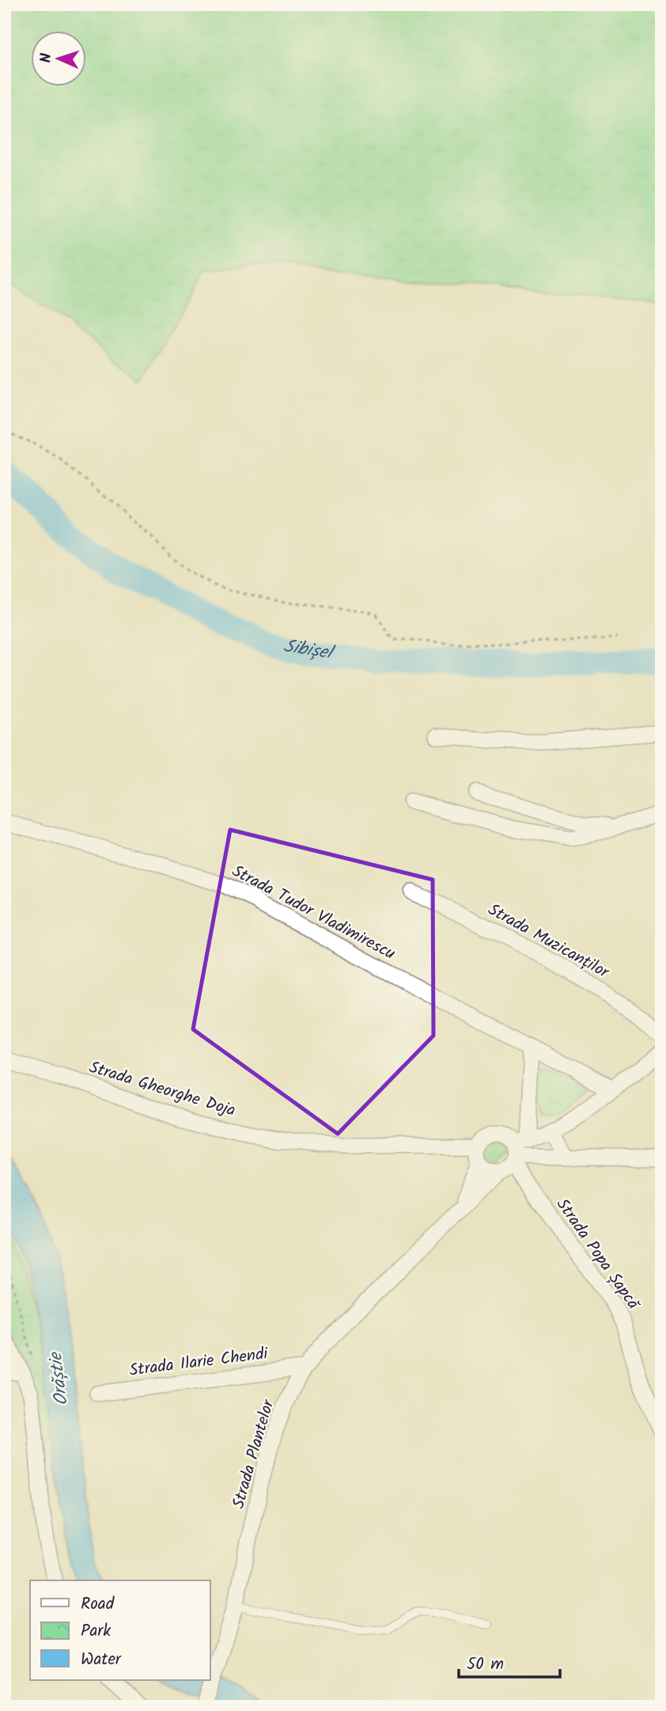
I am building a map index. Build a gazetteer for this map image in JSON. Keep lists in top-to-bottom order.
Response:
{
  "streets": {
    "street": [
      "Strada Tudor Vladimirescu",
      "Strada Muzicanților",
      "Strada Gheorghe Doja",
      "Strada Popa Șapcă",
      "Strada Ilarie Chendi",
      "Strada Plantelor"
    ]
  },
  "crossings": [
    ["Strada Tudor Vladimirescu", "Strada Plantelor"],
    ["Strada Gheorghe Doja", "Strada Popa Șapcă"],
    ["Strada Gheorghe Doja", "Strada Plantelor"],
    ["Strada Popa Șapcă", "Strada Plantelor"],
    ["Strada Ilarie Chendi", "Strada Plantelor"]
  ],
  "water": ["Sibișel", "Orăștie"],
  "legend": ["Road", "Park", "Water"],
  "scale_bar": "50 m",
  "north": "left"
}
